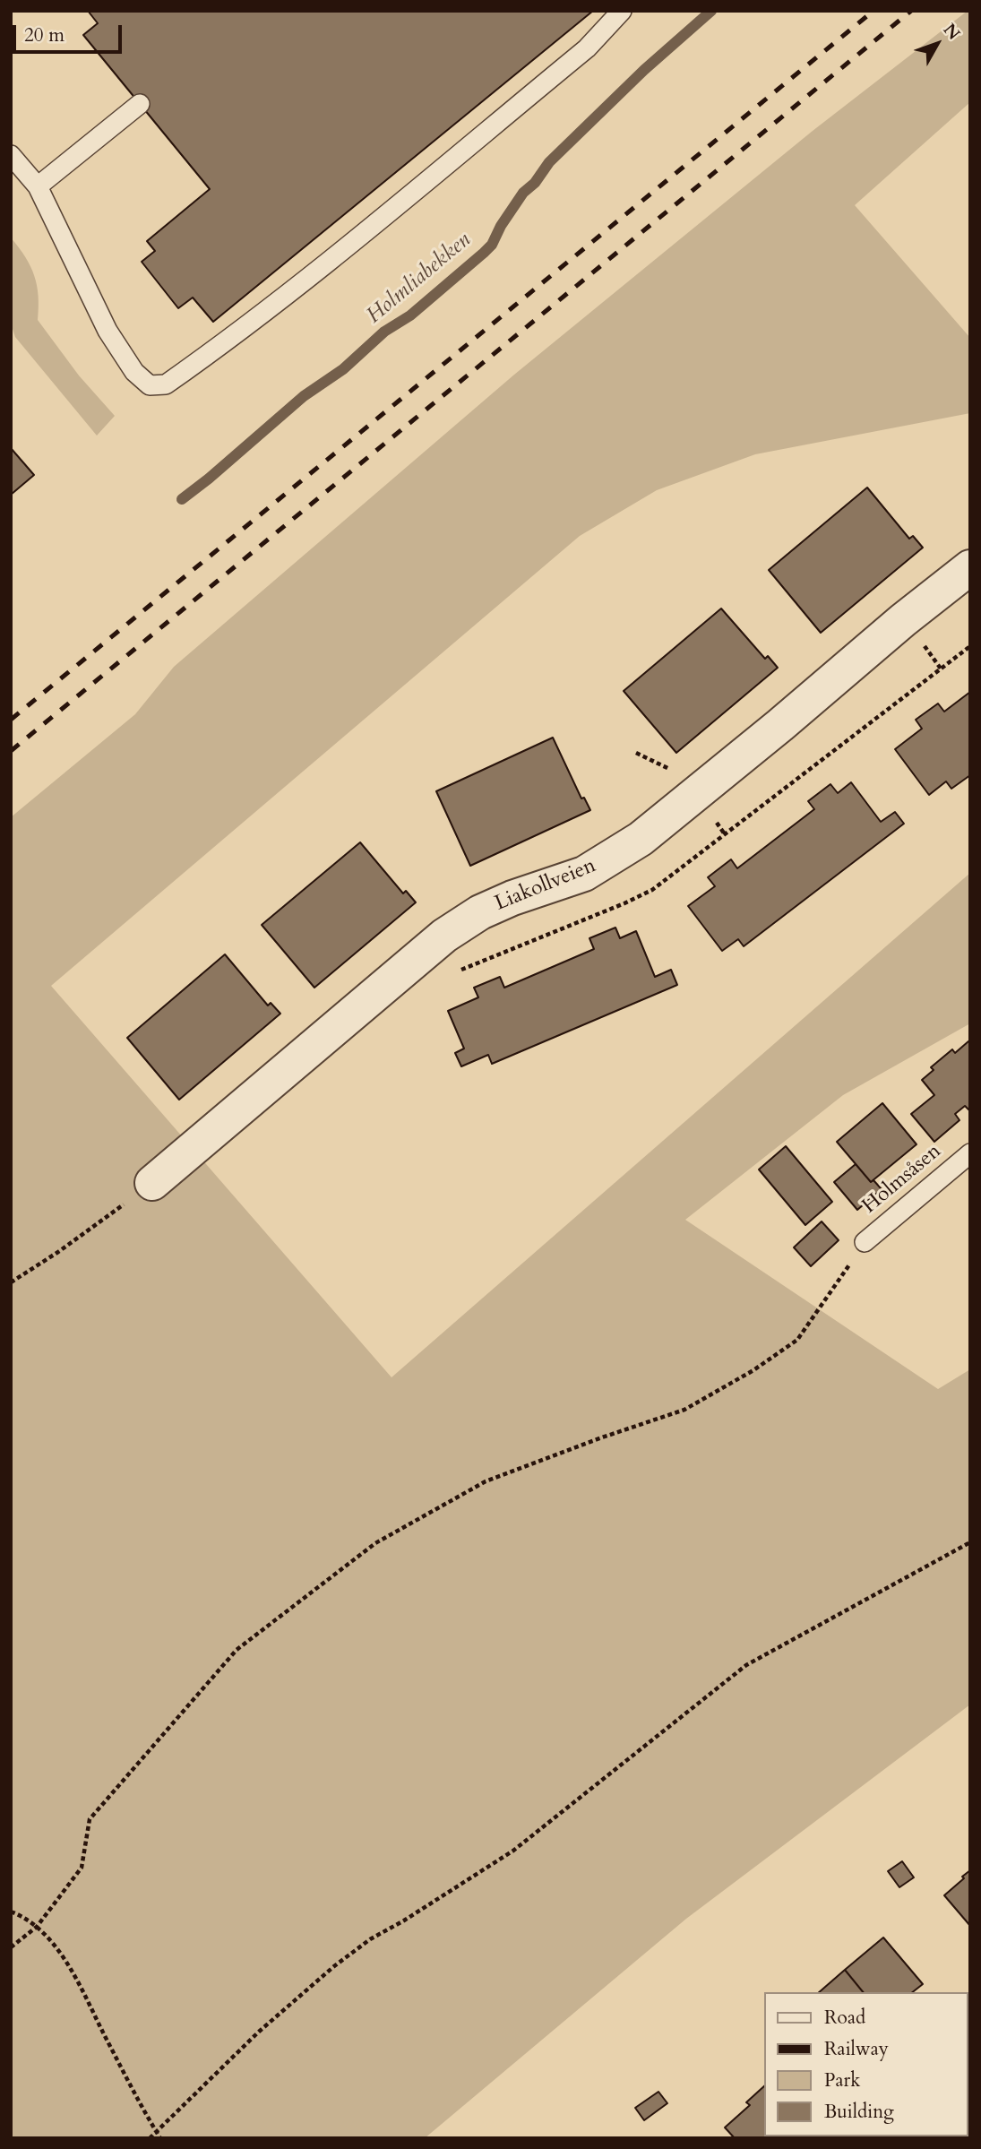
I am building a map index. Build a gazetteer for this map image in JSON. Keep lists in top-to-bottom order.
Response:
{
  "streets": {
    "street": ["Liakollveien"],
    "lane": ["Holmsåsen"]
  },
  "water": ["Holmliabekken"],
  "legend": [
    "Road",
    "Railway",
    "Park",
    "Building"
  ],
  "scale_bar": "20 m",
  "north": "top right"
}
